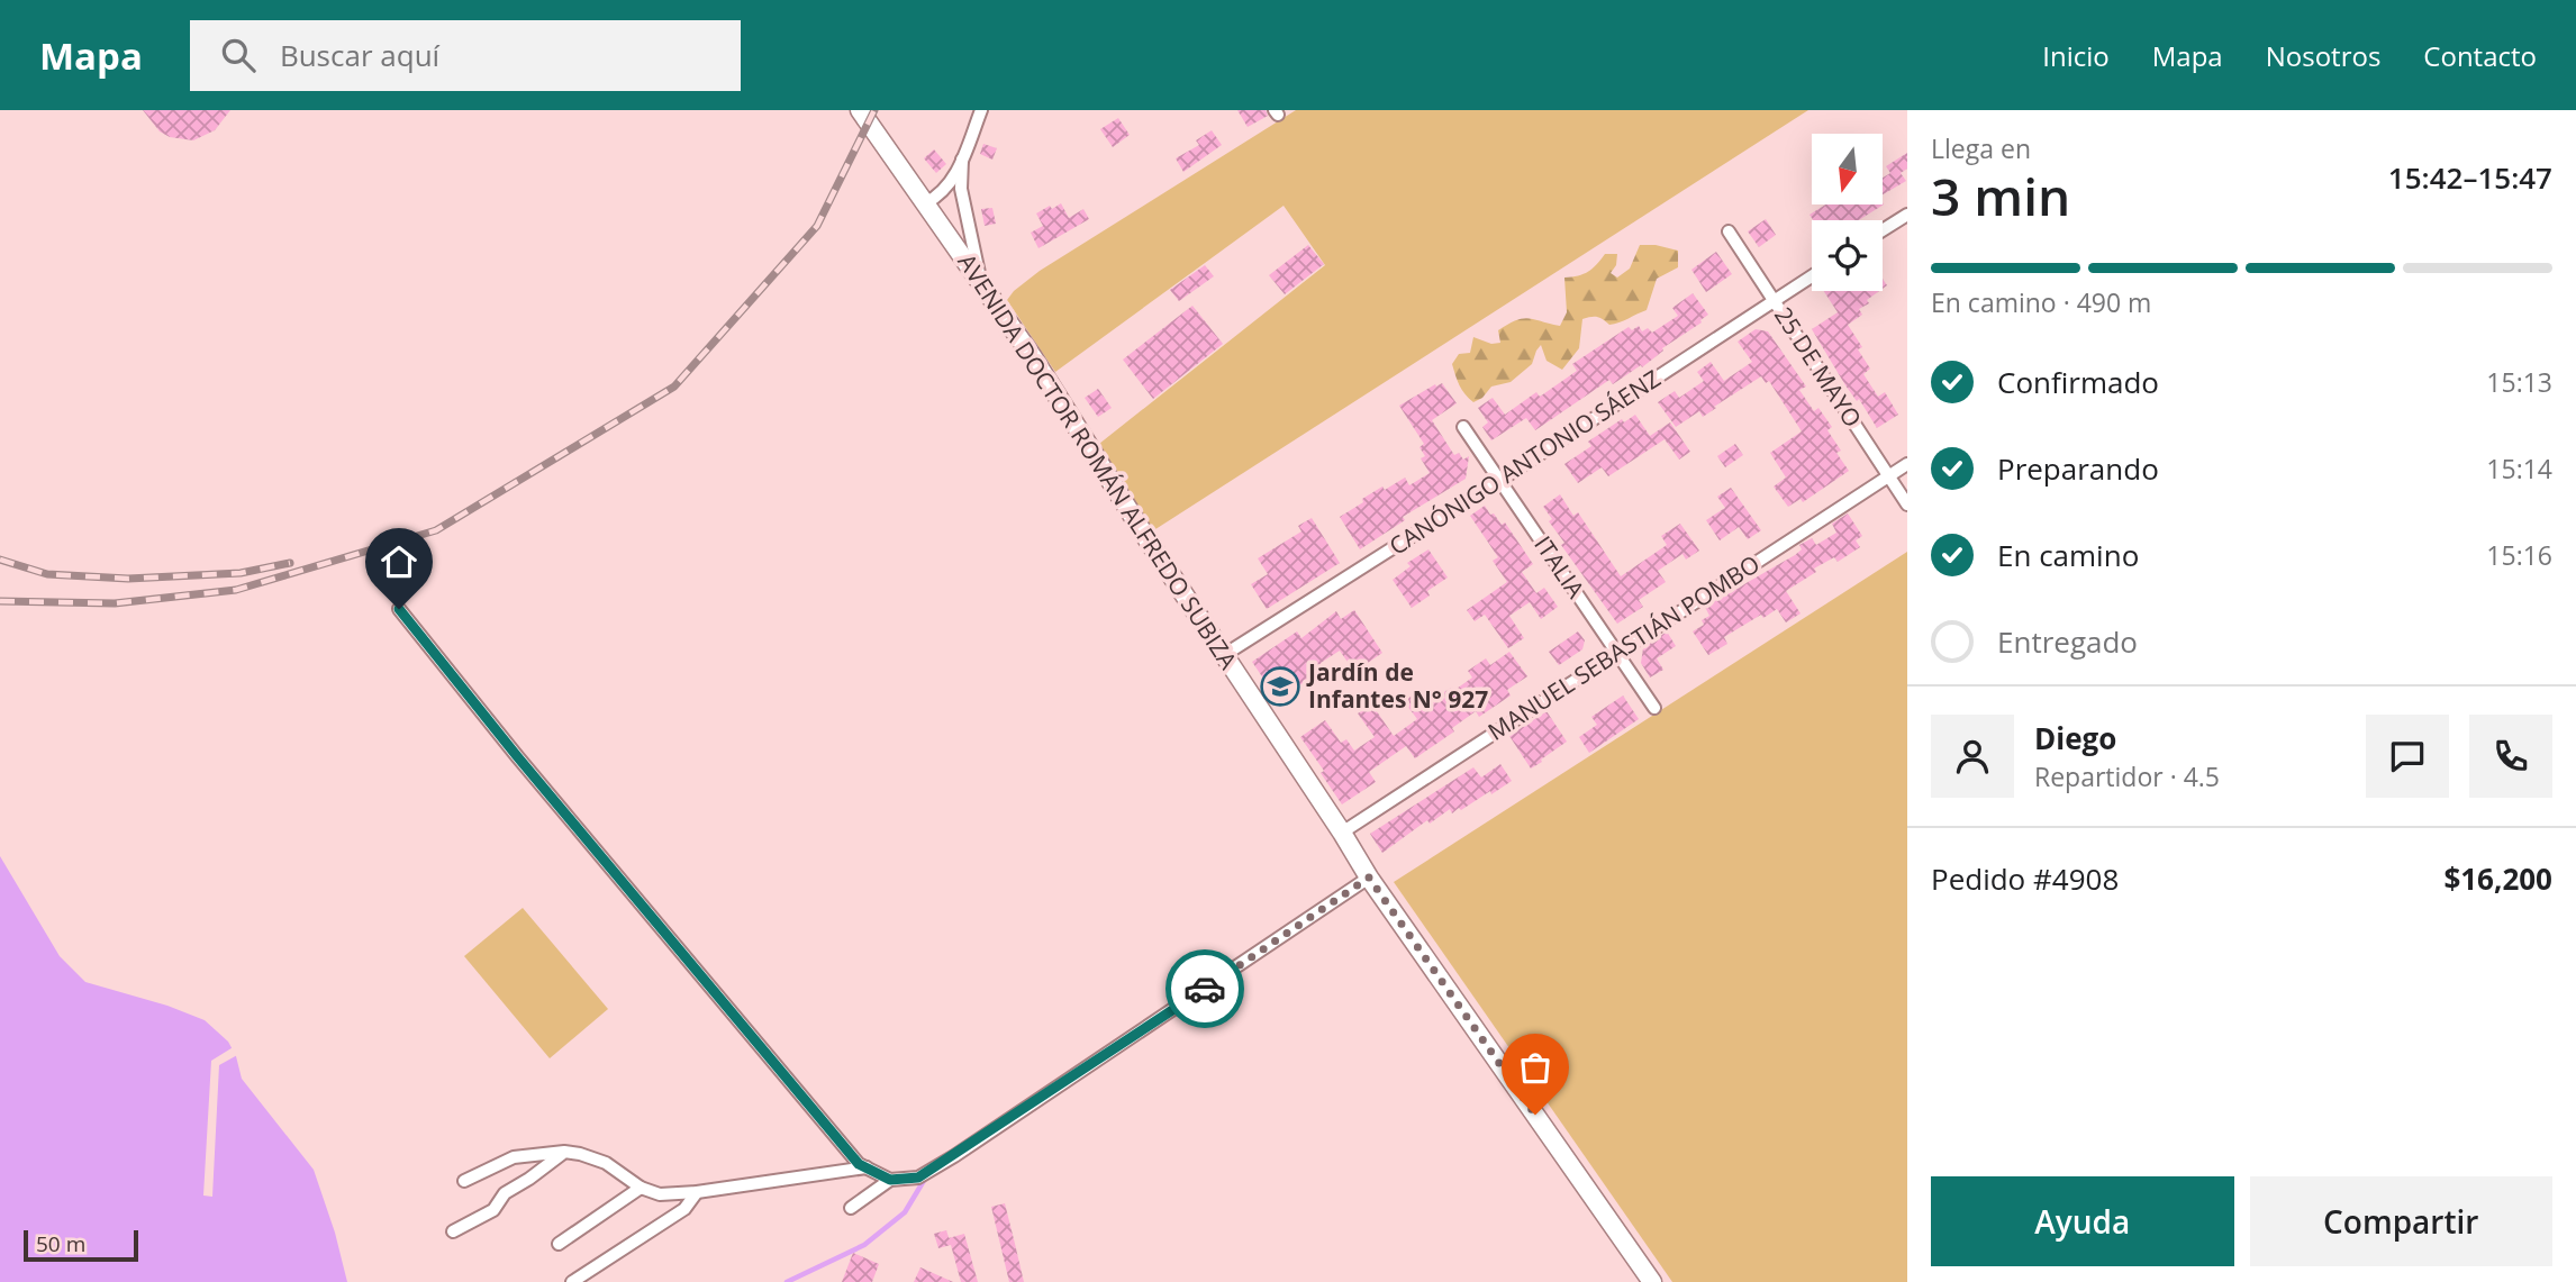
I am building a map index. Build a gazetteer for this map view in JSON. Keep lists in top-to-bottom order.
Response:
{
  "streets": {
    "main road": ["AVENIDA DOCTOR ROMÁN ALFREDO SUBIZA"],
    "street": [
      "25 DE MAYO",
      "CANÓNIGO ANTONIO SÁENZ",
      "ITALIA",
      "MANUEL SEBASTIÁN POMBO"
    ]
  },
  "crossings": [
    ["25 DE MAYO", "CANÓNIGO ANTONIO SÁENZ"],
    ["25 DE MAYO", "MANUEL SEBASTIÁN POMBO"],
    ["AVENIDA DOCTOR ROMÁN ALFREDO SUBIZA", "CANÓNIGO ANTONIO SÁENZ"],
    ["AVENIDA DOCTOR ROMÁN ALFREDO SUBIZA", "MANUEL SEBASTIÁN POMBO"],
    ["CANÓNIGO ANTONIO SÁENZ", "ITALIA"],
    ["ITALIA", "MANUEL SEBASTIÁN POMBO"]
  ],
  "places": {
    "school or university": ["Jardín de Infantes N° 927"]
  },
  "scale_bar": "50 m",
  "north": "bottom",
  "page": {
    "header": "Mapa",
    "search": "Buscar aquí",
    "nav": [
      "Inicio",
      "Mapa",
      "Nosotros",
      "Contacto"
    ],
    "heading": ["3 min", "Llega en", "15:42–15:47"],
    "panel": [
      "Diego",
      "Repartidor · 4.5",
      "Pedido #4908",
      "$16,200"
    ],
    "bar": "En camino · 490 m",
    "list": [
      ["Confirmado", "15:13"],
      ["Preparando", "15:14"],
      ["En camino", "15:16"],
      "Entregado"
    ],
    "buttons": ["Ayuda", "Compartir"],
    "scale": "50 m"
  }
}
